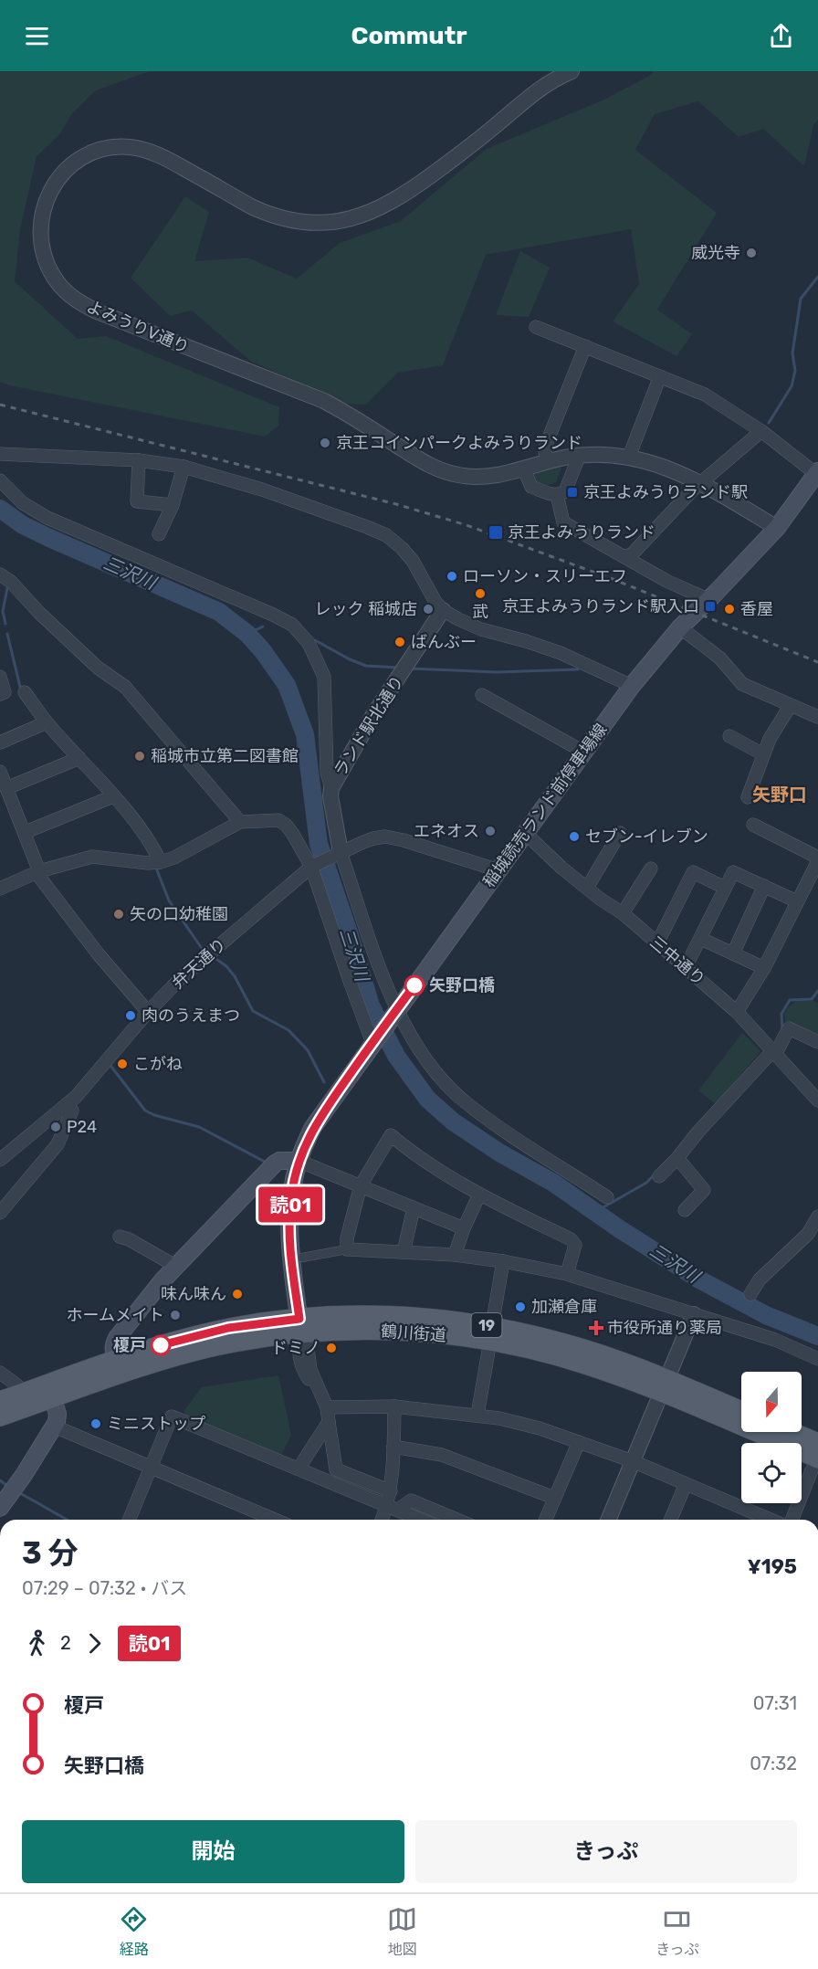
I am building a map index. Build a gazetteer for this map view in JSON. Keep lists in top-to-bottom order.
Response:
{
  "streets": {
    "main road": ["稲城読売ランド前停車場線", "19", "鶴川街道"],
    "street": [
      "よみうりV通り",
      "ランド駅北通り",
      "三中通り",
      "弁天通り"
    ]
  },
  "crossings": [
    ["よみうりV通り", "稲城読売ランド前停車場線"],
    ["ランド駅北通り", "弁天通り"],
    ["稲城読売ランド前停車場線", "三中通り"],
    ["稲城読売ランド前停車場線", "弁天通り"],
    ["稲城読売ランド前停車場線", "鶴川街道"]
  ],
  "districts": ["矢野口"],
  "water": ["三沢川"],
  "places": {
    "other": [
      "威光寺",
      "京王コインパークよみうりランド",
      "ローソン・スリーエフ",
      "武",
      "レック 稲城店",
      "香屋",
      "ばんぶー",
      "稲城市立第二図書館",
      "エネオス",
      "セブン-イレブン",
      "矢の口幼稚園",
      "矢野口橋",
      "肉のうえまつ",
      "こがね",
      "P24",
      "味ん味ん",
      "加瀬倉庫",
      "ホームメイト",
      "榎戸",
      "ドミノ",
      "ミニストップ"
    ],
    "transit": ["京王よみうりランド駅", "京王よみうりランド", "京王よみうりランド駅入口"],
    "health": ["市役所通り薬局"]
  },
  "lines": ["bus line 読01"],
  "north": "bottom",
  "page": {
    "header": "Commutr",
    "on_map": "読01",
    "heading": ["3 分", "07:29 – 07:32 · バス", "¥195"],
    "legs": ["2", "読01"],
    "list": [
      {
        "name": "榎戸",
        "value": "07:31"
      },
      {
        "name": "矢野口橋",
        "value": "07:32"
      }
    ],
    "buttons": ["開始", "きっぷ"],
    "tabs": ["経路", "地図", "きっぷ"]
  }
}
